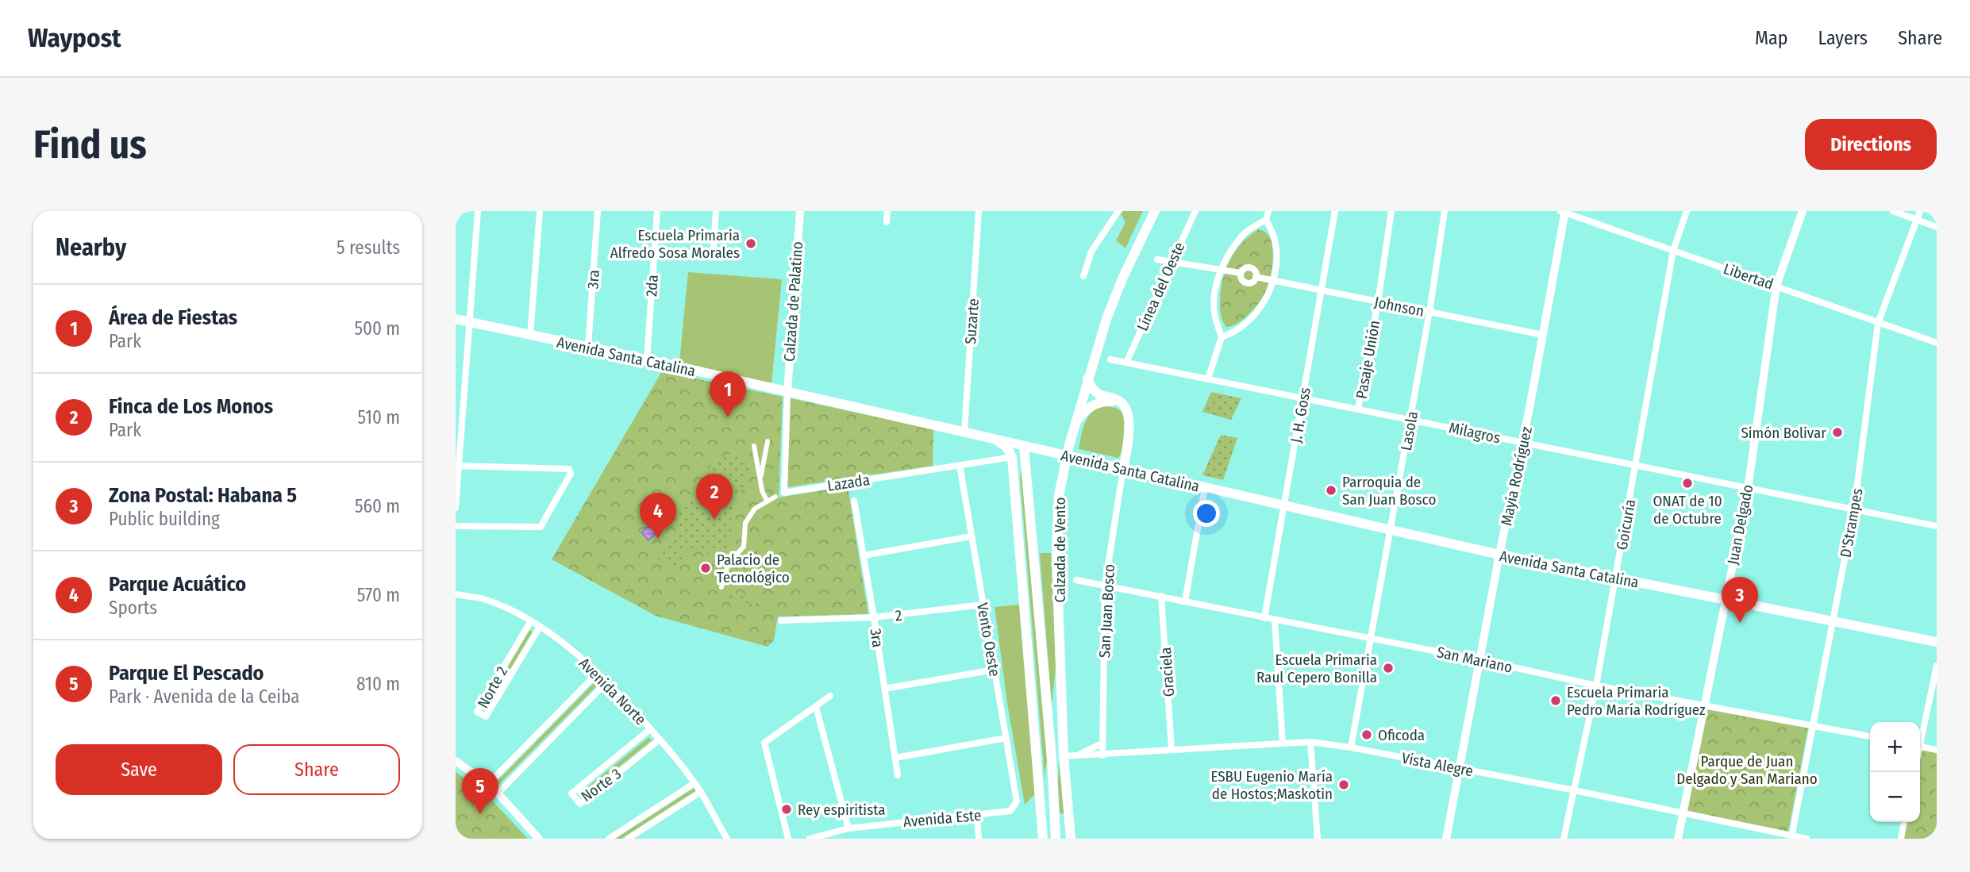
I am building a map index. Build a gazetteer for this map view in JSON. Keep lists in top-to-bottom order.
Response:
{
  "streets": {
    "main road": ["Avenida Santa Catalina", "Mayía Rodríguez", "Calzada de Vento"],
    "street": [
      "Libertad",
      "3ra",
      "2da",
      "Línea del Oeste",
      "Calzada de Palatino",
      "Johnson",
      "Suzarte",
      "Pasaje Unión",
      "J. H. Goss",
      "Lasola",
      "Milagros",
      "Lazada",
      "D'Strampes",
      "Goicuría",
      "Juan Delgado",
      "San Juan Bosco",
      "2",
      "Vento Oeste",
      "San Mariano",
      "Graciela",
      "Norte 2",
      "Avenida Norte",
      "Vista Alegre",
      "Norte 3",
      "Avenida Este"
    ]
  },
  "crossings": [
    ["Libertad", "Mayía Rodríguez"],
    ["Libertad", "D'Strampes"],
    ["Libertad", "Goicuría"],
    ["Libertad", "Juan Delgado"],
    ["3ra", "Avenida Santa Catalina"],
    ["3ra", "2"],
    ["2da", "Avenida Santa Catalina"],
    ["Línea del Oeste", "Johnson"],
    ["Línea del Oeste", "Milagros"],
    ["Calzada de Palatino", "Avenida Santa Catalina"],
    ["Calzada de Palatino", "Lazada"],
    ["Johnson", "Pasaje Unión"],
    ["Johnson", "J. H. Goss"],
    ["Johnson", "Lasola"],
    ["Johnson", "Mayía Rodríguez"],
    ["Suzarte", "Avenida Santa Catalina"],
    ["Avenida Santa Catalina", "J. H. Goss"],
    ["Avenida Santa Catalina", "Lasola"],
    ["Avenida Santa Catalina", "Mayía Rodríguez"],
    ["Avenida Santa Catalina", "Lazada"],
    ["Avenida Santa Catalina", "D'Strampes"],
    ["Avenida Santa Catalina", "Goicuría"],
    ["Avenida Santa Catalina", "Juan Delgado"],
    ["Avenida Santa Catalina", "Calzada de Vento"],
    ["Avenida Santa Catalina", "San Juan Bosco"],
    ["Pasaje Unión", "Milagros"],
    ["J. H. Goss", "Milagros"],
    ["J. H. Goss", "San Mariano"],
    ["Lasola", "Milagros"],
    ["Lasola", "San Mariano"],
    ["Lasola", "Vista Alegre"],
    ["Milagros", "Mayía Rodríguez"],
    ["Milagros", "D'Strampes"],
    ["Milagros", "Goicuría"],
    ["Milagros", "Juan Delgado"],
    ["Mayía Rodríguez", "San Mariano"],
    ["Mayía Rodríguez", "Vista Alegre"],
    ["Lazada", "Vento Oeste"],
    ["D'Strampes", "San Mariano"],
    ["D'Strampes", "Vista Alegre"],
    ["Goicuría", "San Mariano"],
    ["Goicuría", "Vista Alegre"],
    ["Juan Delgado", "San Mariano"],
    ["Juan Delgado", "Vista Alegre"],
    ["Calzada de Vento", "Vista Alegre"],
    ["San Juan Bosco", "San Mariano"],
    ["San Juan Bosco", "Vista Alegre"],
    ["2", "Vento Oeste"],
    ["Vento Oeste", "Avenida Este"],
    ["San Mariano", "Graciela"],
    ["Graciela", "Vista Alegre"],
    ["Norte 2", "Avenida Norte"],
    ["Avenida Norte", "Norte 3"]
  ],
  "parks": ["Parque de Juan Delgado y San Mariano"],
  "places": [
    "Escuela Primaria Alfredo Sosa Morales",
    "Simón Bolivar",
    "ONAT de 10 de Octubre",
    "Parroquia de San Juan Bosco",
    "Palacio de Tecnológico",
    "Escuela Primaria Raul Cepero Bonilla",
    "Escuela Primaria Pedro María Rodríguez",
    "Oficoda",
    "ESBU Eugenio María de Hostos;Maskotin",
    "Rey espiritista"
  ],
  "page": {
    "header": "Waypost",
    "nav": ["Map", "Layers", "Share"],
    "buttons": [
      "Directions",
      ["Save", "Share"]
    ],
    "title": "Find us",
    "heading": ["Nearby", "5 results"],
    "list": [
      {
        "mark": "1",
        "name": "Área de Fiestas",
        "note": "Park",
        "value": "500 m"
      },
      {
        "mark": "2",
        "name": "Finca de Los Monos",
        "note": "Park",
        "value": "510 m"
      },
      {
        "mark": "3",
        "name": "Zona Postal: Habana 5",
        "note": "Public building",
        "value": "560 m"
      },
      {
        "mark": "4",
        "name": "Parque Acuático",
        "note": "Sports",
        "value": "570 m"
      },
      {
        "mark": "5",
        "name": "Parque El Pescado",
        "note": "Park · Avenida de la Ceiba",
        "value": "810 m"
      }
    ],
    "pins": [
      "1",
      "2",
      "4",
      "3",
      "5"
    ],
    "map_buttons": ["+", "−"]
  }
}
